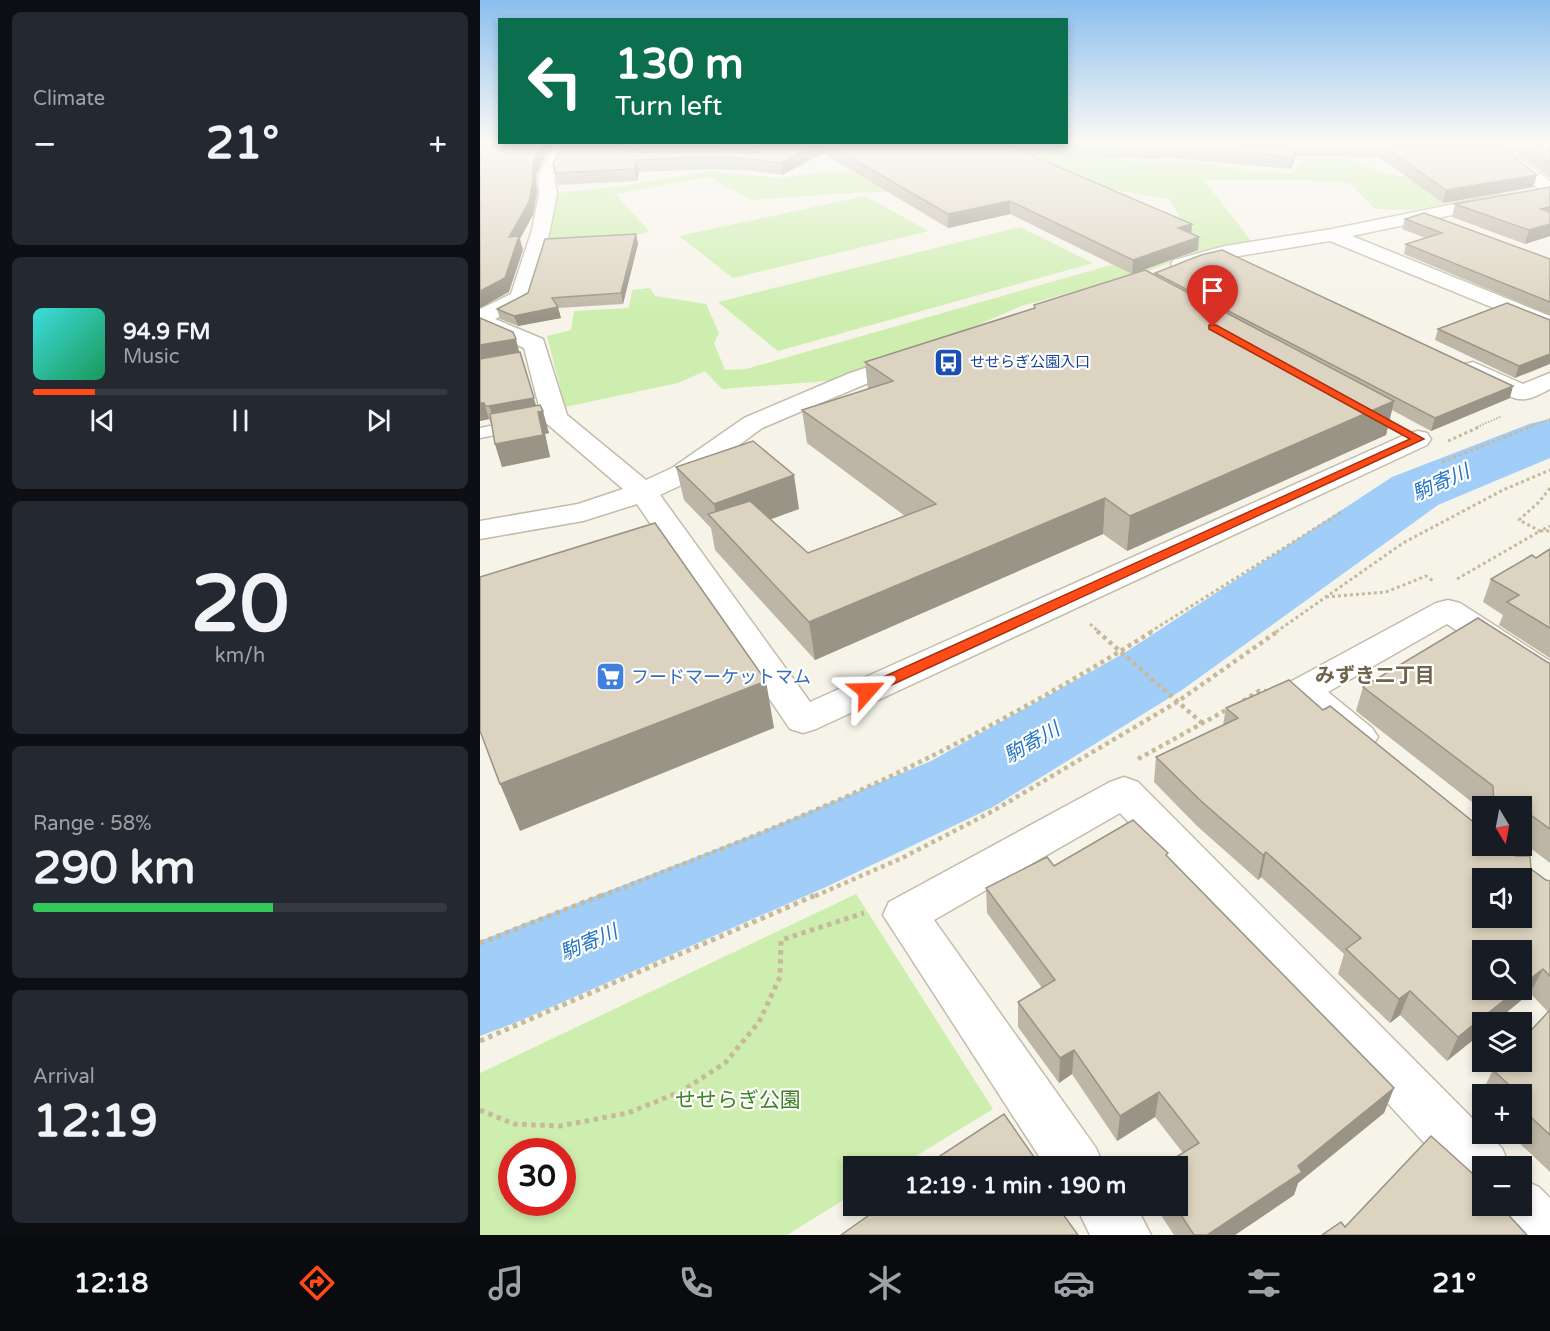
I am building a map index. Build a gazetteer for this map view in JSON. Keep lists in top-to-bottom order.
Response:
{
  "districts": ["みずき二丁目"],
  "water": ["駒寄川"],
  "parks": ["せせらぎ公園"],
  "places": {
    "bus stop": ["せせらぎ公園入口"],
    "supermarket": ["フードマーケットマム"]
  },
  "north": "bottom",
  "page": {
    "tile": [
      "Climate",
      ["20", "km/h"],
      ["Range · 58%", "290 km"],
      ["Arrival", "12:19"]
    ],
    "turn": ["130 m", "Turn left"],
    "heat": ["−", "21°", "+"],
    "song": ["94.9 FM", "Music"],
    "map_buttons": ["+", "−"],
    "limit": "30",
    "trip": "12:19 · 1 min · 190 m",
    "tabs": ["12:18", "21°"]
  }
}
